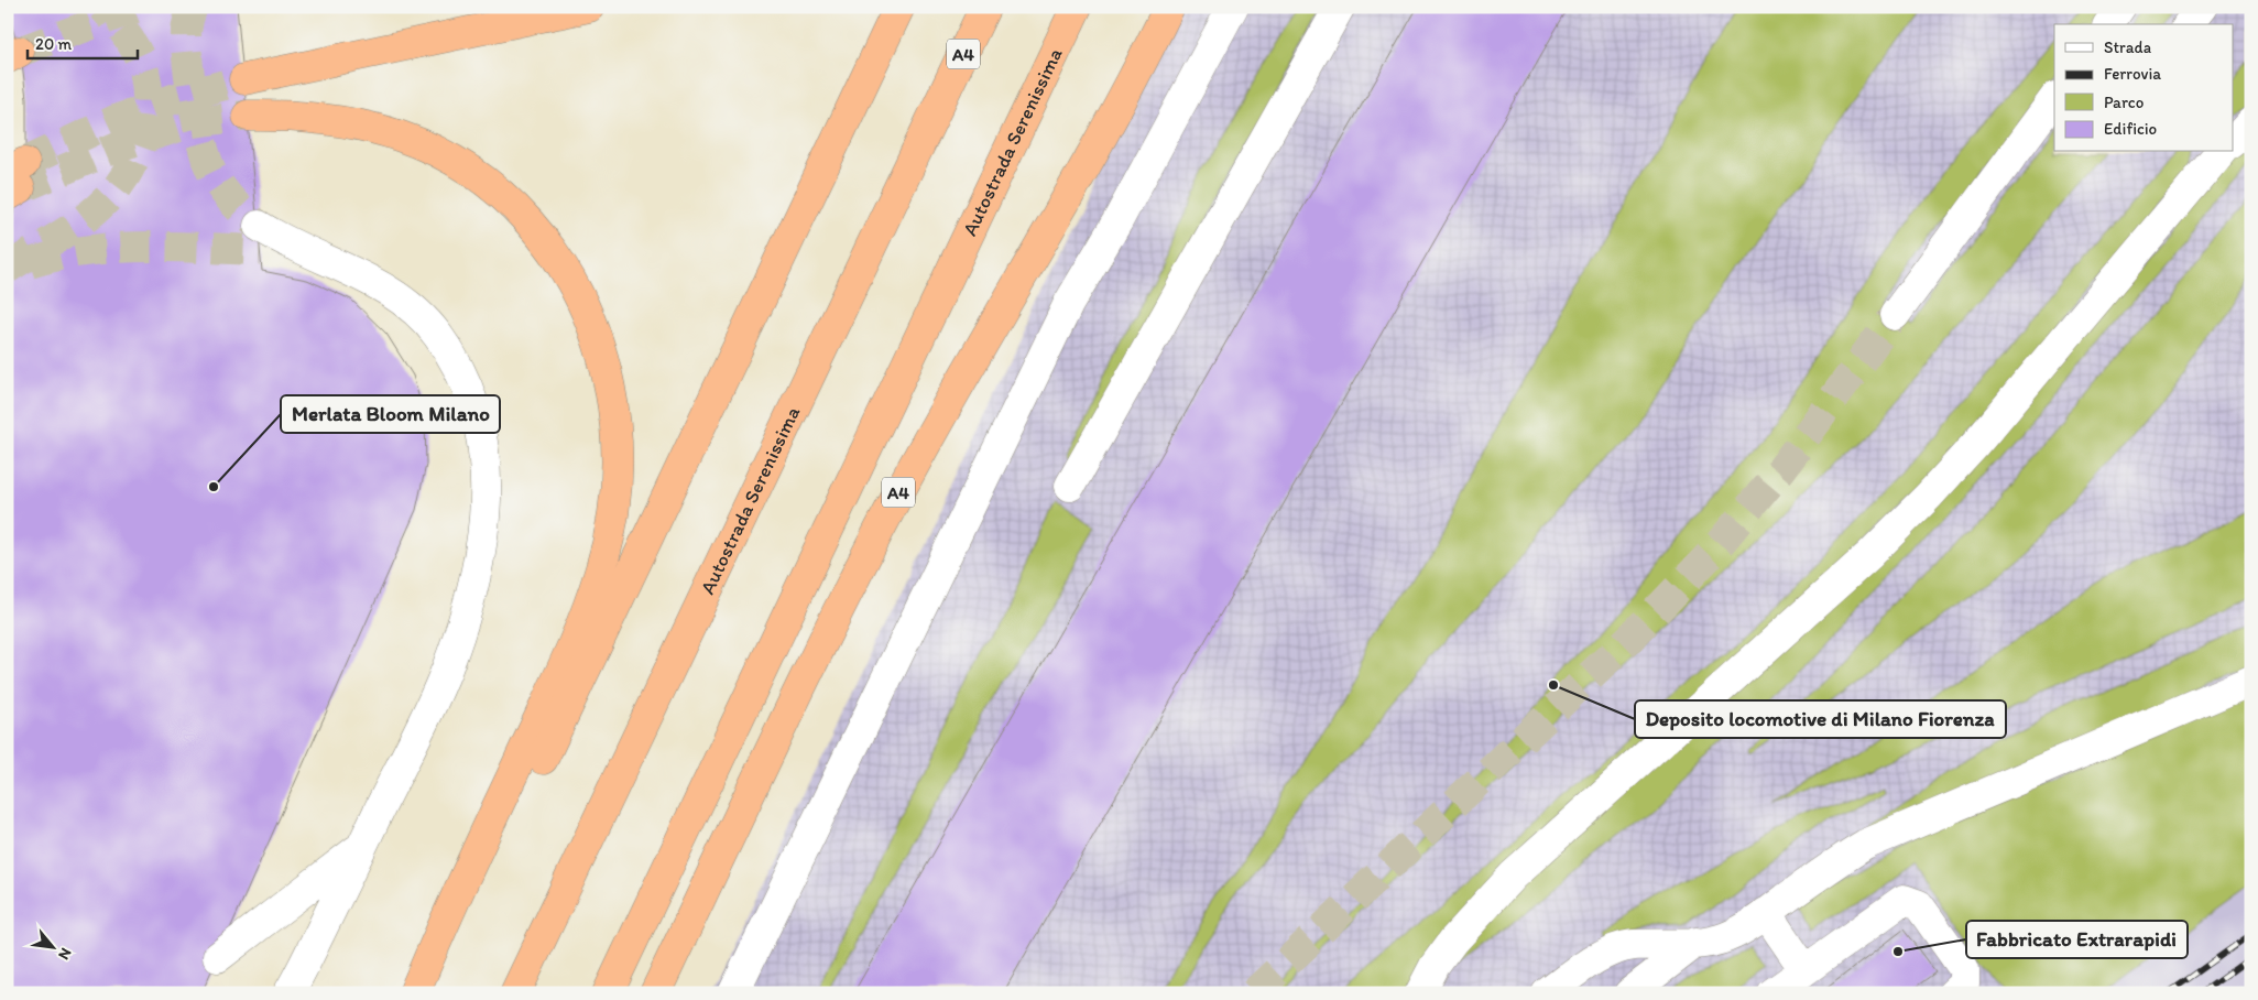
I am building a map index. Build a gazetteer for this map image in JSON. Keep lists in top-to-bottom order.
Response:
{
  "streets": {
    "highway": ["A4", "Autostrada Serenissima"]
  },
  "places": ["Merlata Bloom Milano", "Deposito locomotive di Milano Fiorenza", "Fabbricato Extrarapidi"],
  "legend": [
    "Strada",
    "Ferrovia",
    "Parco",
    "Edificio"
  ],
  "scale_bar": "20 m",
  "north": "bottom right"
}
